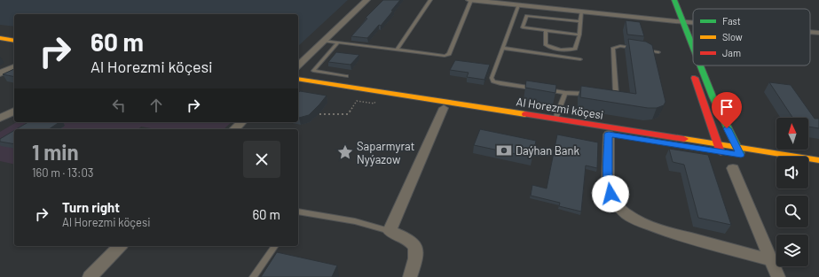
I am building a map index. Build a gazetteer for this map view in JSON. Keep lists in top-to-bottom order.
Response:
{
  "streets": {
    "street": ["Al Horezmi köçesi"]
  },
  "places": {
    "bank": ["Daýhan Bank"],
    "place": ["Saparmyrat Nyýazow"]
  },
  "legend": ["Fast", "Slow", "Jam"],
  "north": "top",
  "page": {
    "turn": ["60 m", "Al Horezmi köçesi"],
    "heading": ["1 min", "160 m · 13:03"],
    "list": [
      {
        "name": "Turn right",
        "note": "Al Horezmi köçesi",
        "value": "60 m"
      }
    ]
  }
}
